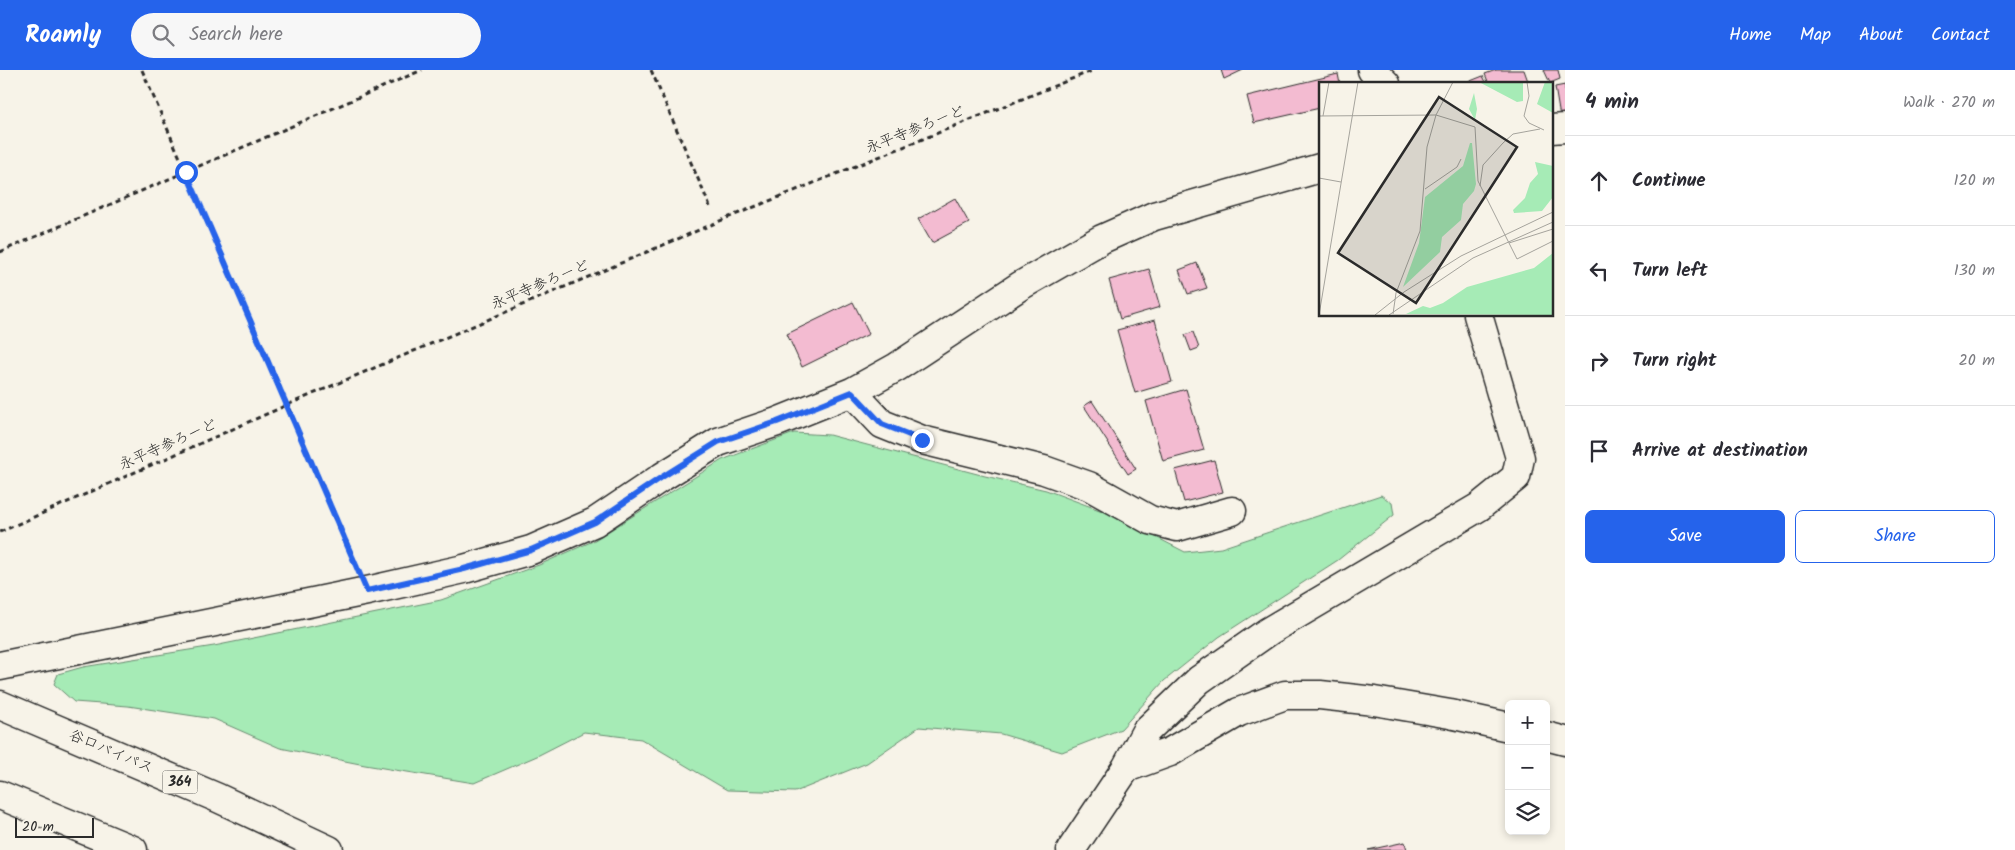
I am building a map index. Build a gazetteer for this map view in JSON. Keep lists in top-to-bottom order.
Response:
{
  "streets": {
    "main road": ["谷口バイパス", "364"],
    "path": ["永平寺参ろーど"]
  },
  "scale_bar": "20 m",
  "page": {
    "header": "Roamly",
    "search": "Search here",
    "nav": [
      "Home",
      "Map",
      "About",
      "Contact"
    ],
    "heading": ["4 min", "Walk · 270 m"],
    "list": [
      ["Continue", "120 m"],
      ["Turn left", "130 m"],
      ["Turn right", "20 m"],
      "Arrive at destination"
    ],
    "buttons": ["Save", "Share"],
    "map_buttons": ["+", "−"],
    "scale": "20 m"
  }
}
